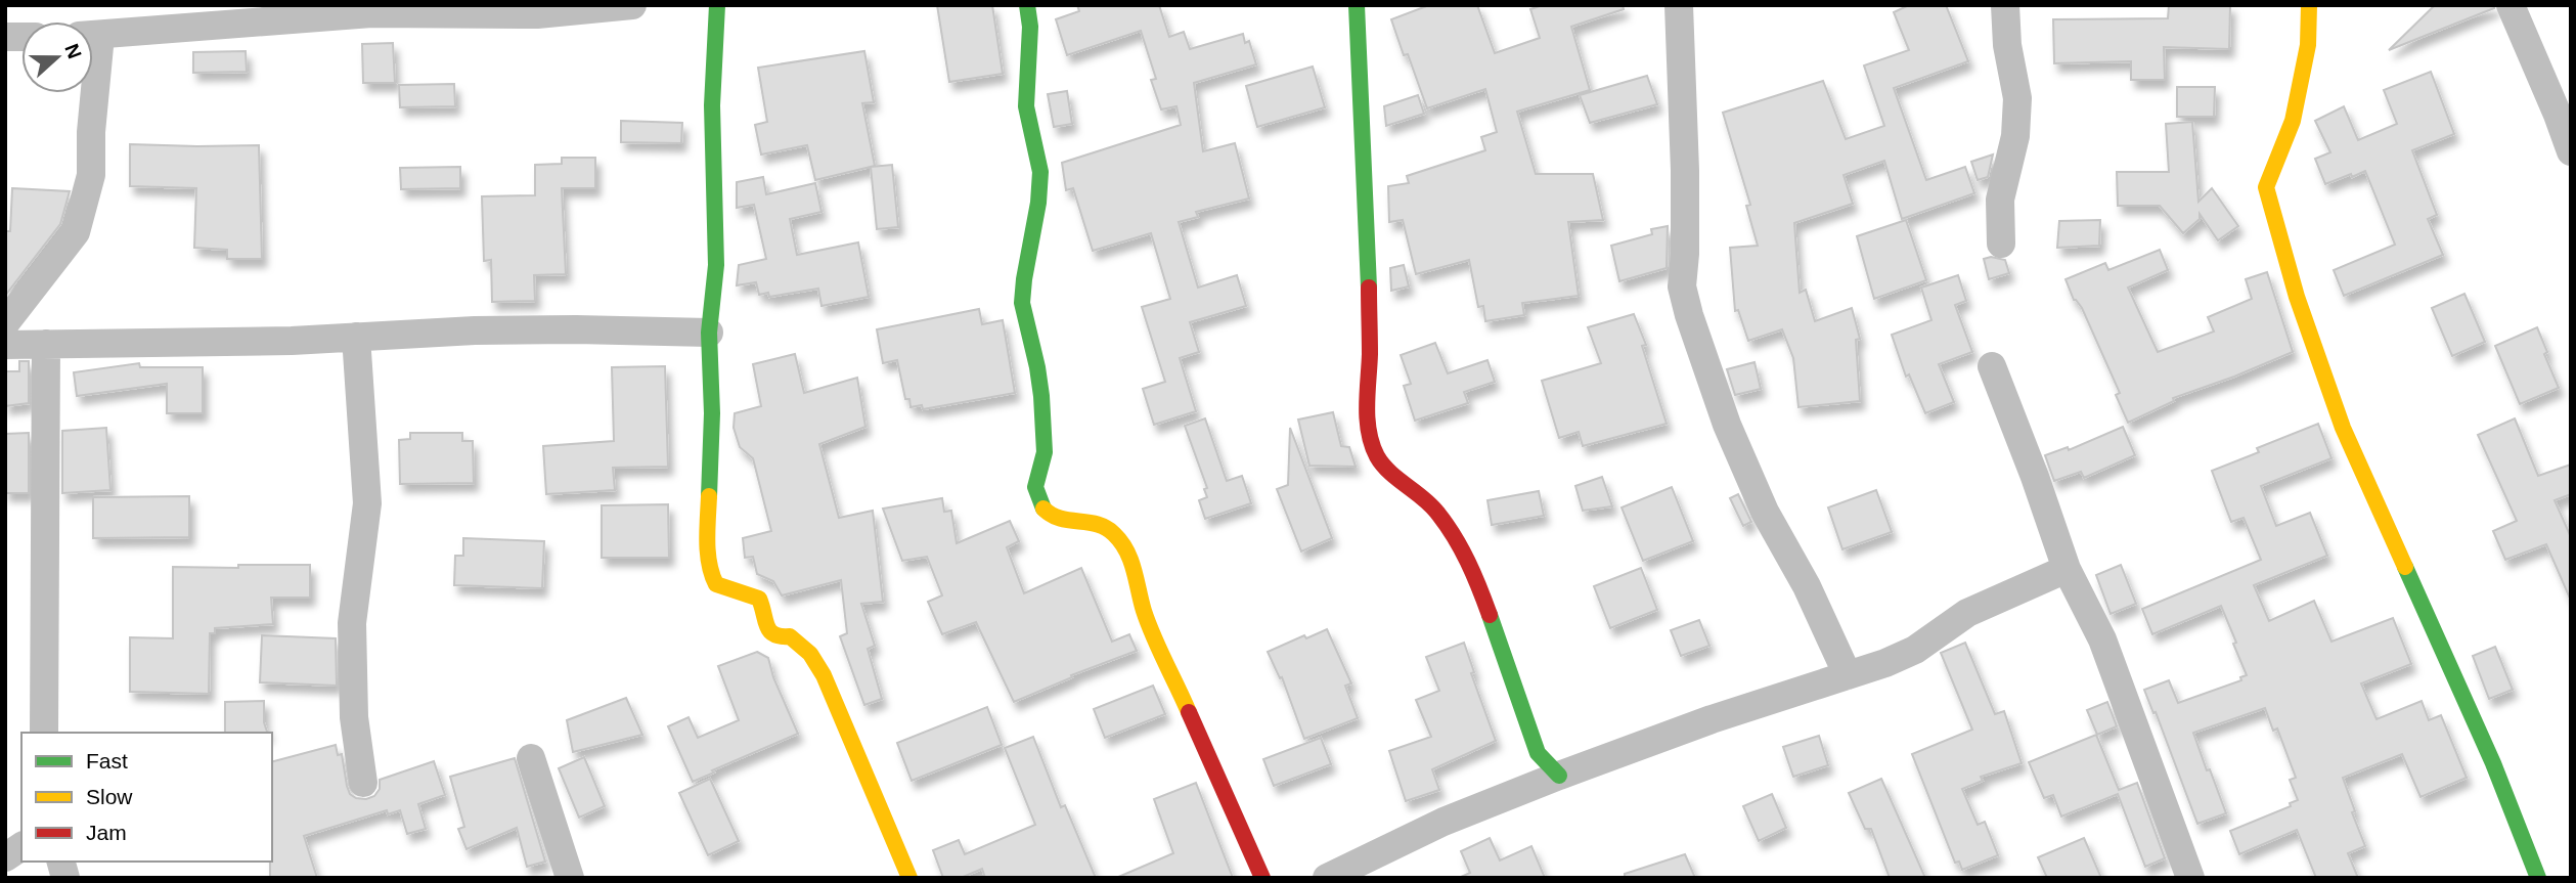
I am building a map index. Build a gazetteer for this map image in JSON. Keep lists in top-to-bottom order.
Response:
{
  "legend": ["Fast", "Slow", "Jam"],
  "north": "right"
}
